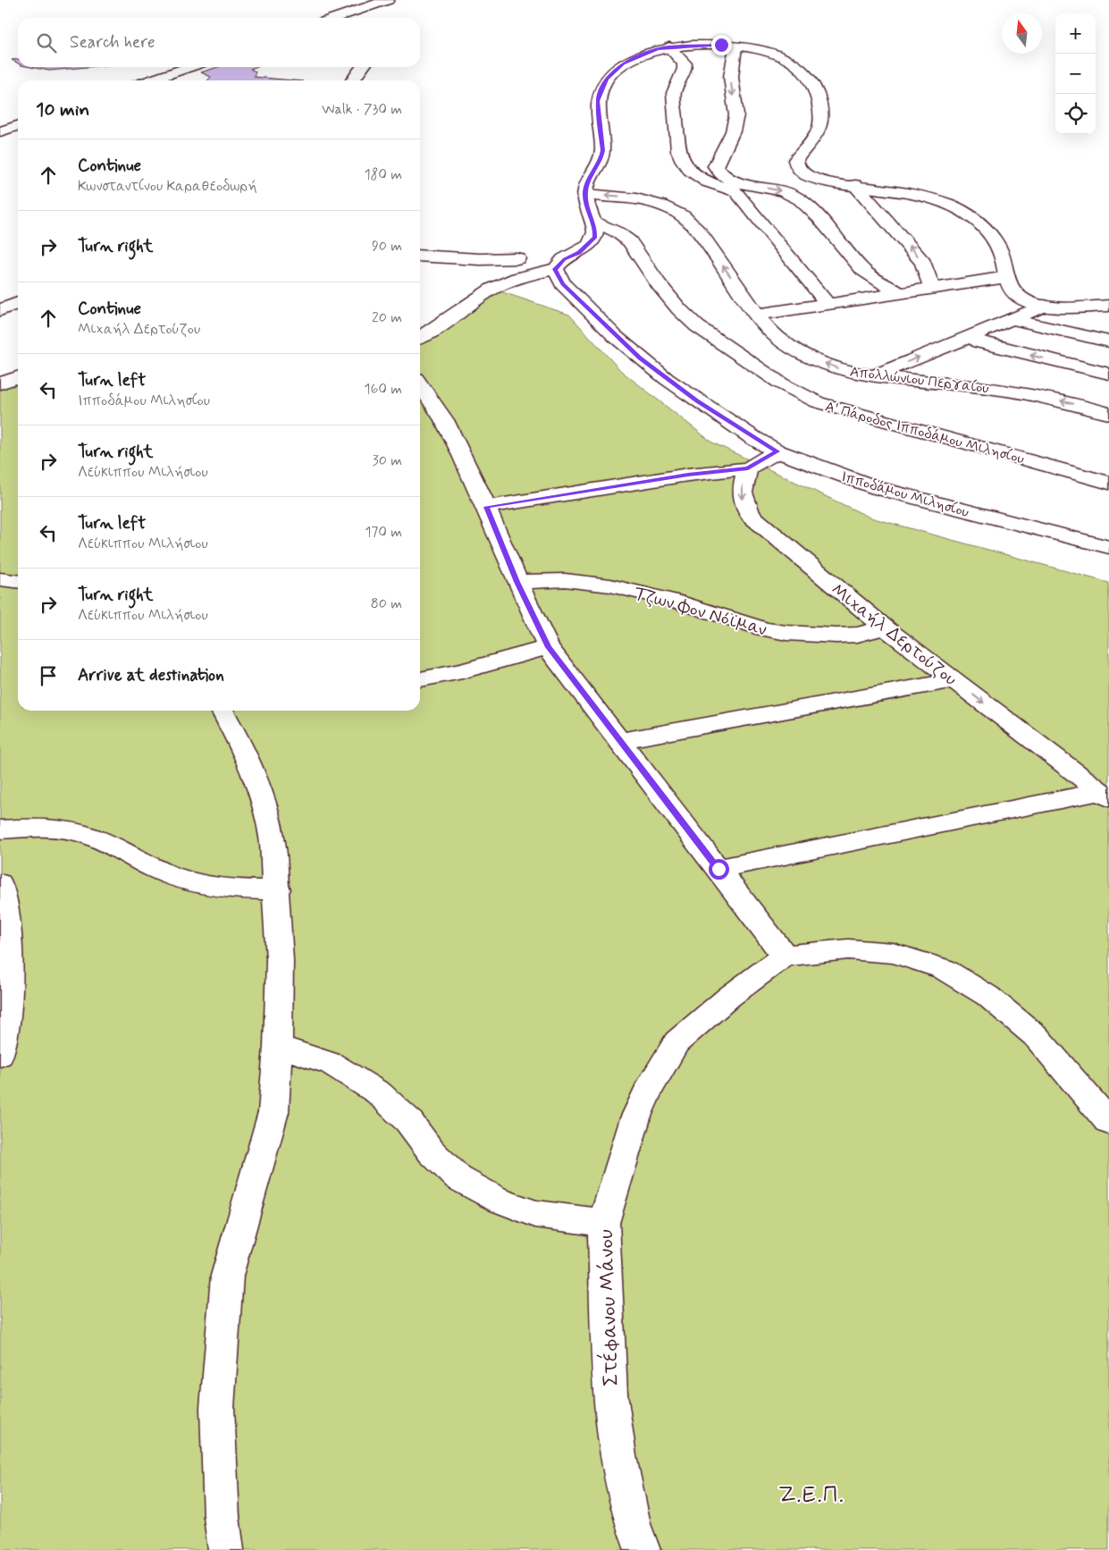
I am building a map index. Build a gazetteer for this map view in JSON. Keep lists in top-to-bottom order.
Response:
{
  "streets": {
    "street": [
      "Απολλώνιου Περγαίου",
      "Α' Πάροδος Ιπποδάμου Μιλησίου",
      "Ιπποδάμου Μιλησίου",
      "Τζων Φον Νόϊμαν",
      "Μιχαήλ Δερτούζου",
      "Στέφανου Μάνου"
    ]
  },
  "crossings": [
    ["Τζων Φον Νόϊμαν", "Μιχαήλ Δερτούζου"]
  ],
  "one_way": ["Μιχαήλ Δερτούζου"],
  "districts": ["Ζ.Ε.Π."],
  "north": "top",
  "page": {
    "map_buttons": ["+", "−"],
    "search": "Search here",
    "heading": ["10 min", "Walk · 730 m"],
    "list": [
      ["Continue", "Κωνσταντίνου Καραθεοδωρή", "180 m"],
      ["Turn right", "90 m"],
      ["Continue", "Μιχαήλ Δερτούζου", "20 m"],
      ["Turn left", "Ιπποδάμου Μιλησίου", "160 m"],
      ["Turn right", "Λεύκιππου Μιλήσιου", "30 m"],
      ["Turn left", "Λεύκιππου Μιλήσιου", "170 m"],
      ["Turn right", "Λεύκιππου Μιλήσιου", "80 m"],
      "Arrive at destination"
    ]
  }
}
